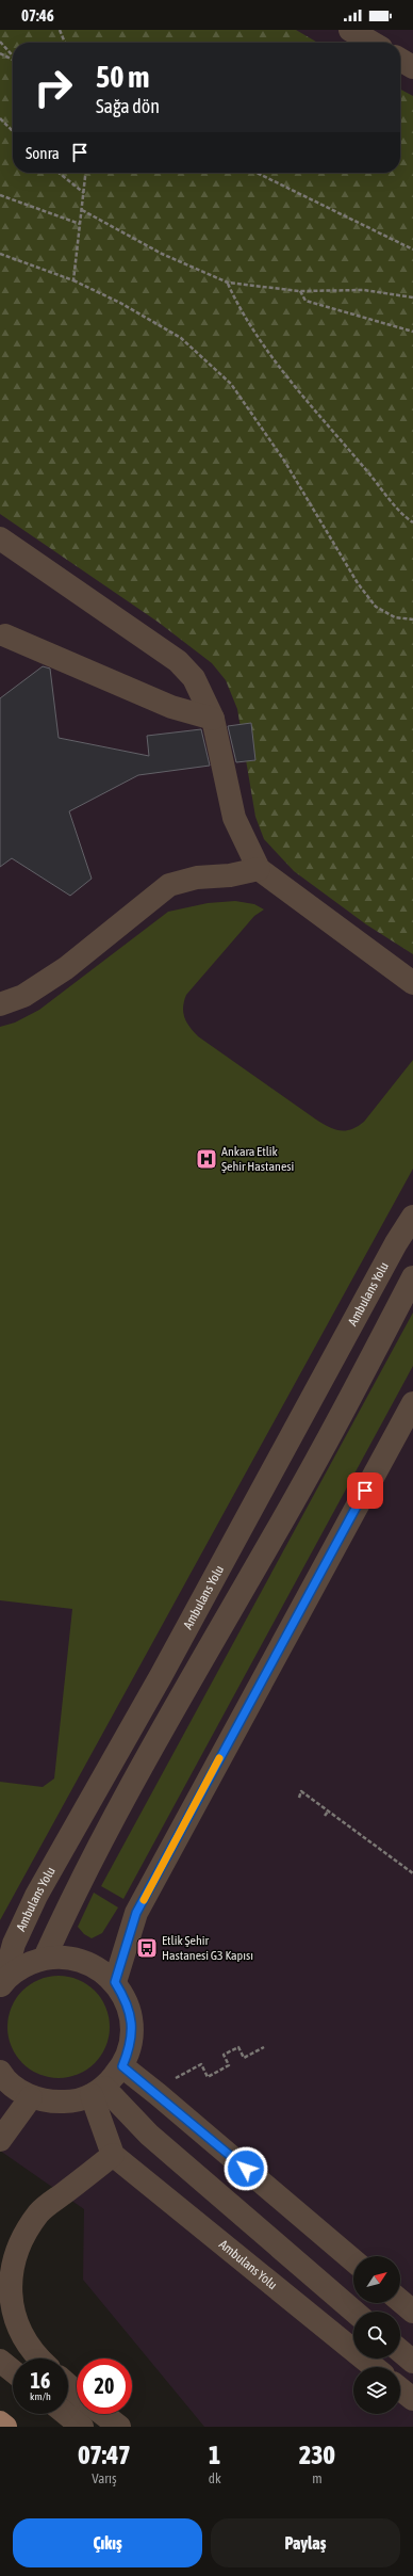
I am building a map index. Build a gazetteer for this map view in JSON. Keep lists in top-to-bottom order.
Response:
{
  "streets": {
    "lane": ["Ambulans Yolu"]
  },
  "places": {
    "hospital": ["Ankara Etlik Şehir Hastanesi"],
    "bus stop": ["Etlik Şehir Hastanesi G3 Kapısı"]
  },
  "north": "top right",
  "page": {
    "status": "07:46",
    "turn": ["50 m", "Sağa dön"],
    "then": "Sonra",
    "speed": "16 km/h",
    "limit": "20",
    "eta": [
      "07:47",
      "Varış",
      "1",
      "dk",
      "230",
      "m"
    ],
    "buttons": ["Çıkış", "Paylaş"]
  }
}
